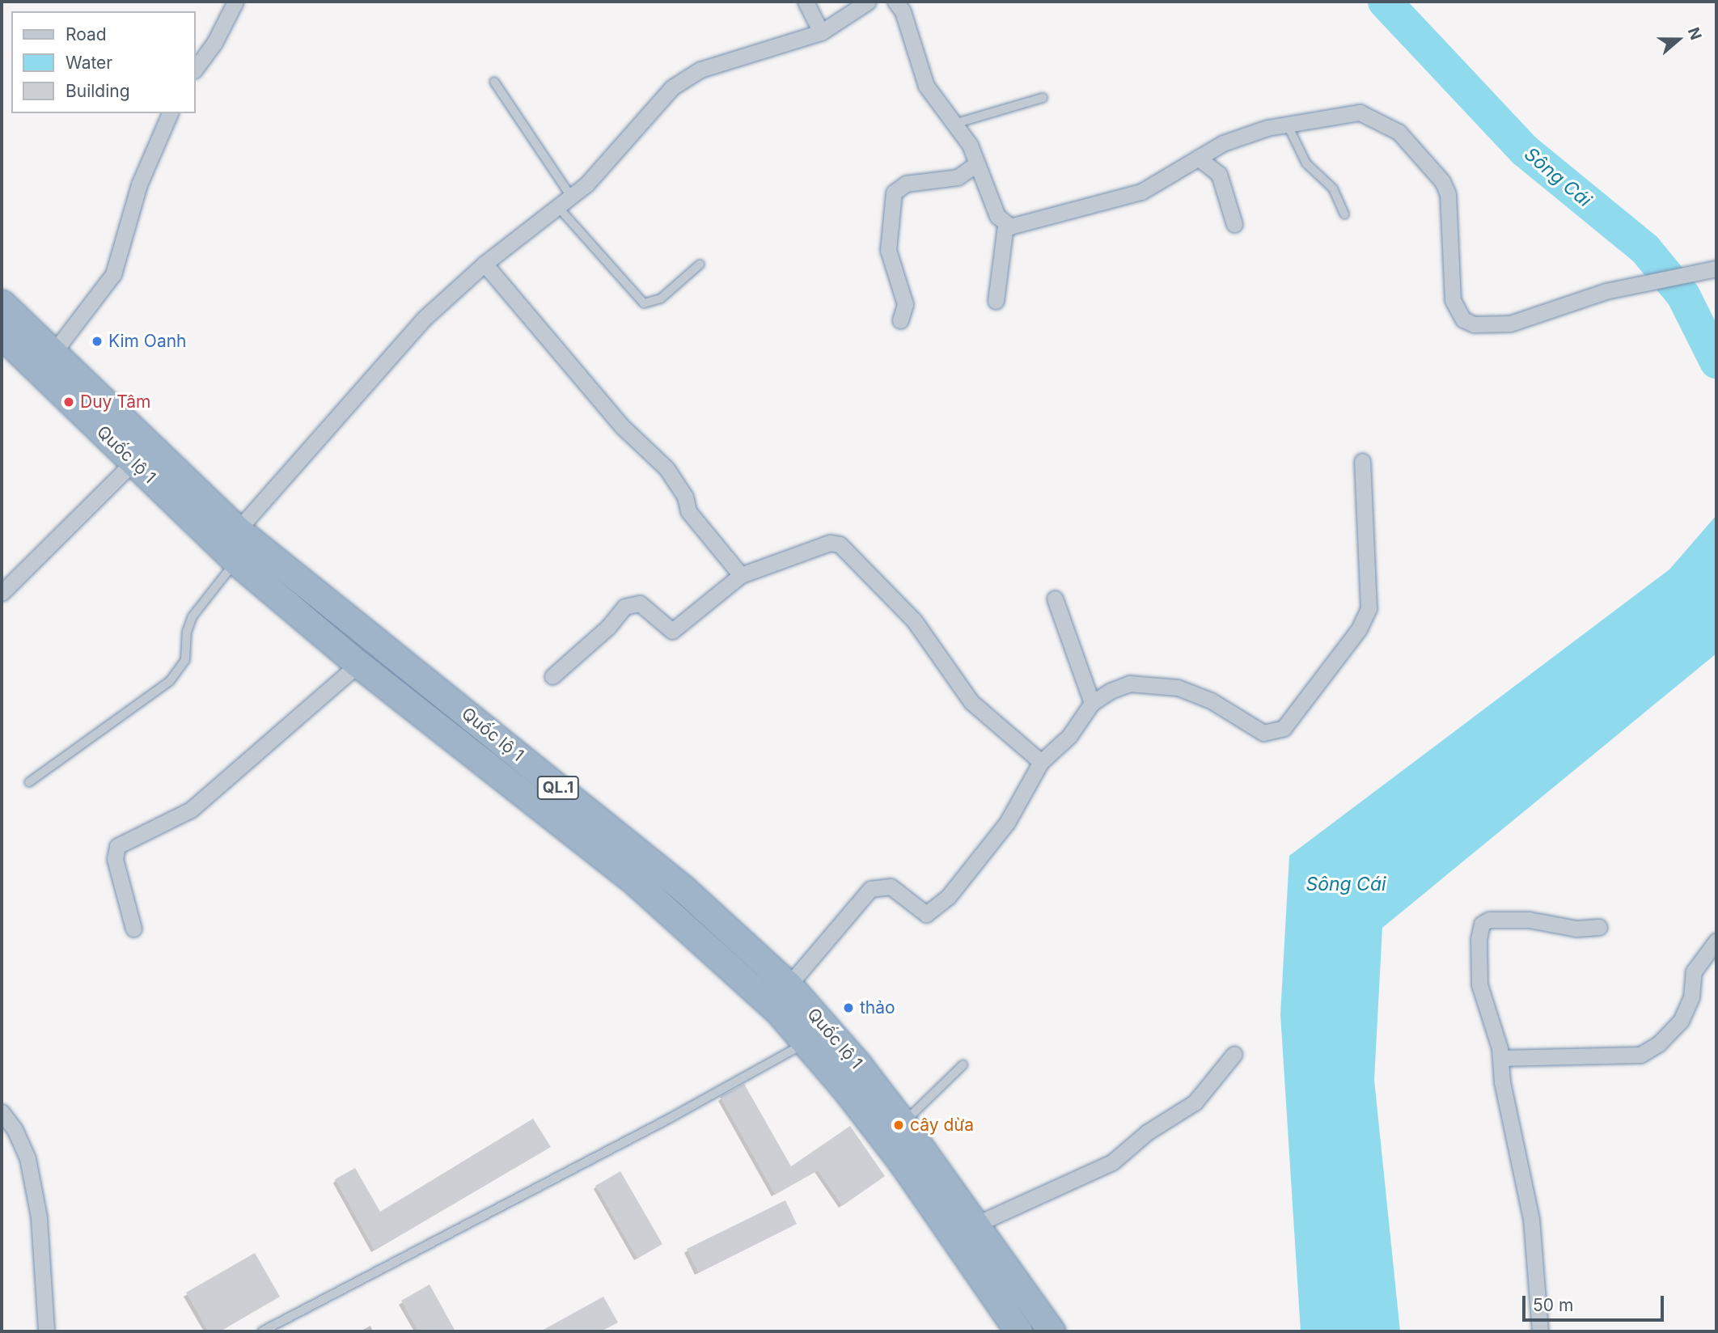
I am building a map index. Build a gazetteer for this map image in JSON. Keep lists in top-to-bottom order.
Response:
{
  "streets": {
    "highway": ["Quốc lộ 1", "QL.1"]
  },
  "water": ["Sông Cái"],
  "places": [
    "Kim Oanh",
    "Duy Tâm",
    "thảo",
    "cây dừa"
  ],
  "legend": ["Road", "Water", "Building"],
  "scale_bar": "50 m",
  "north": "right"
}
